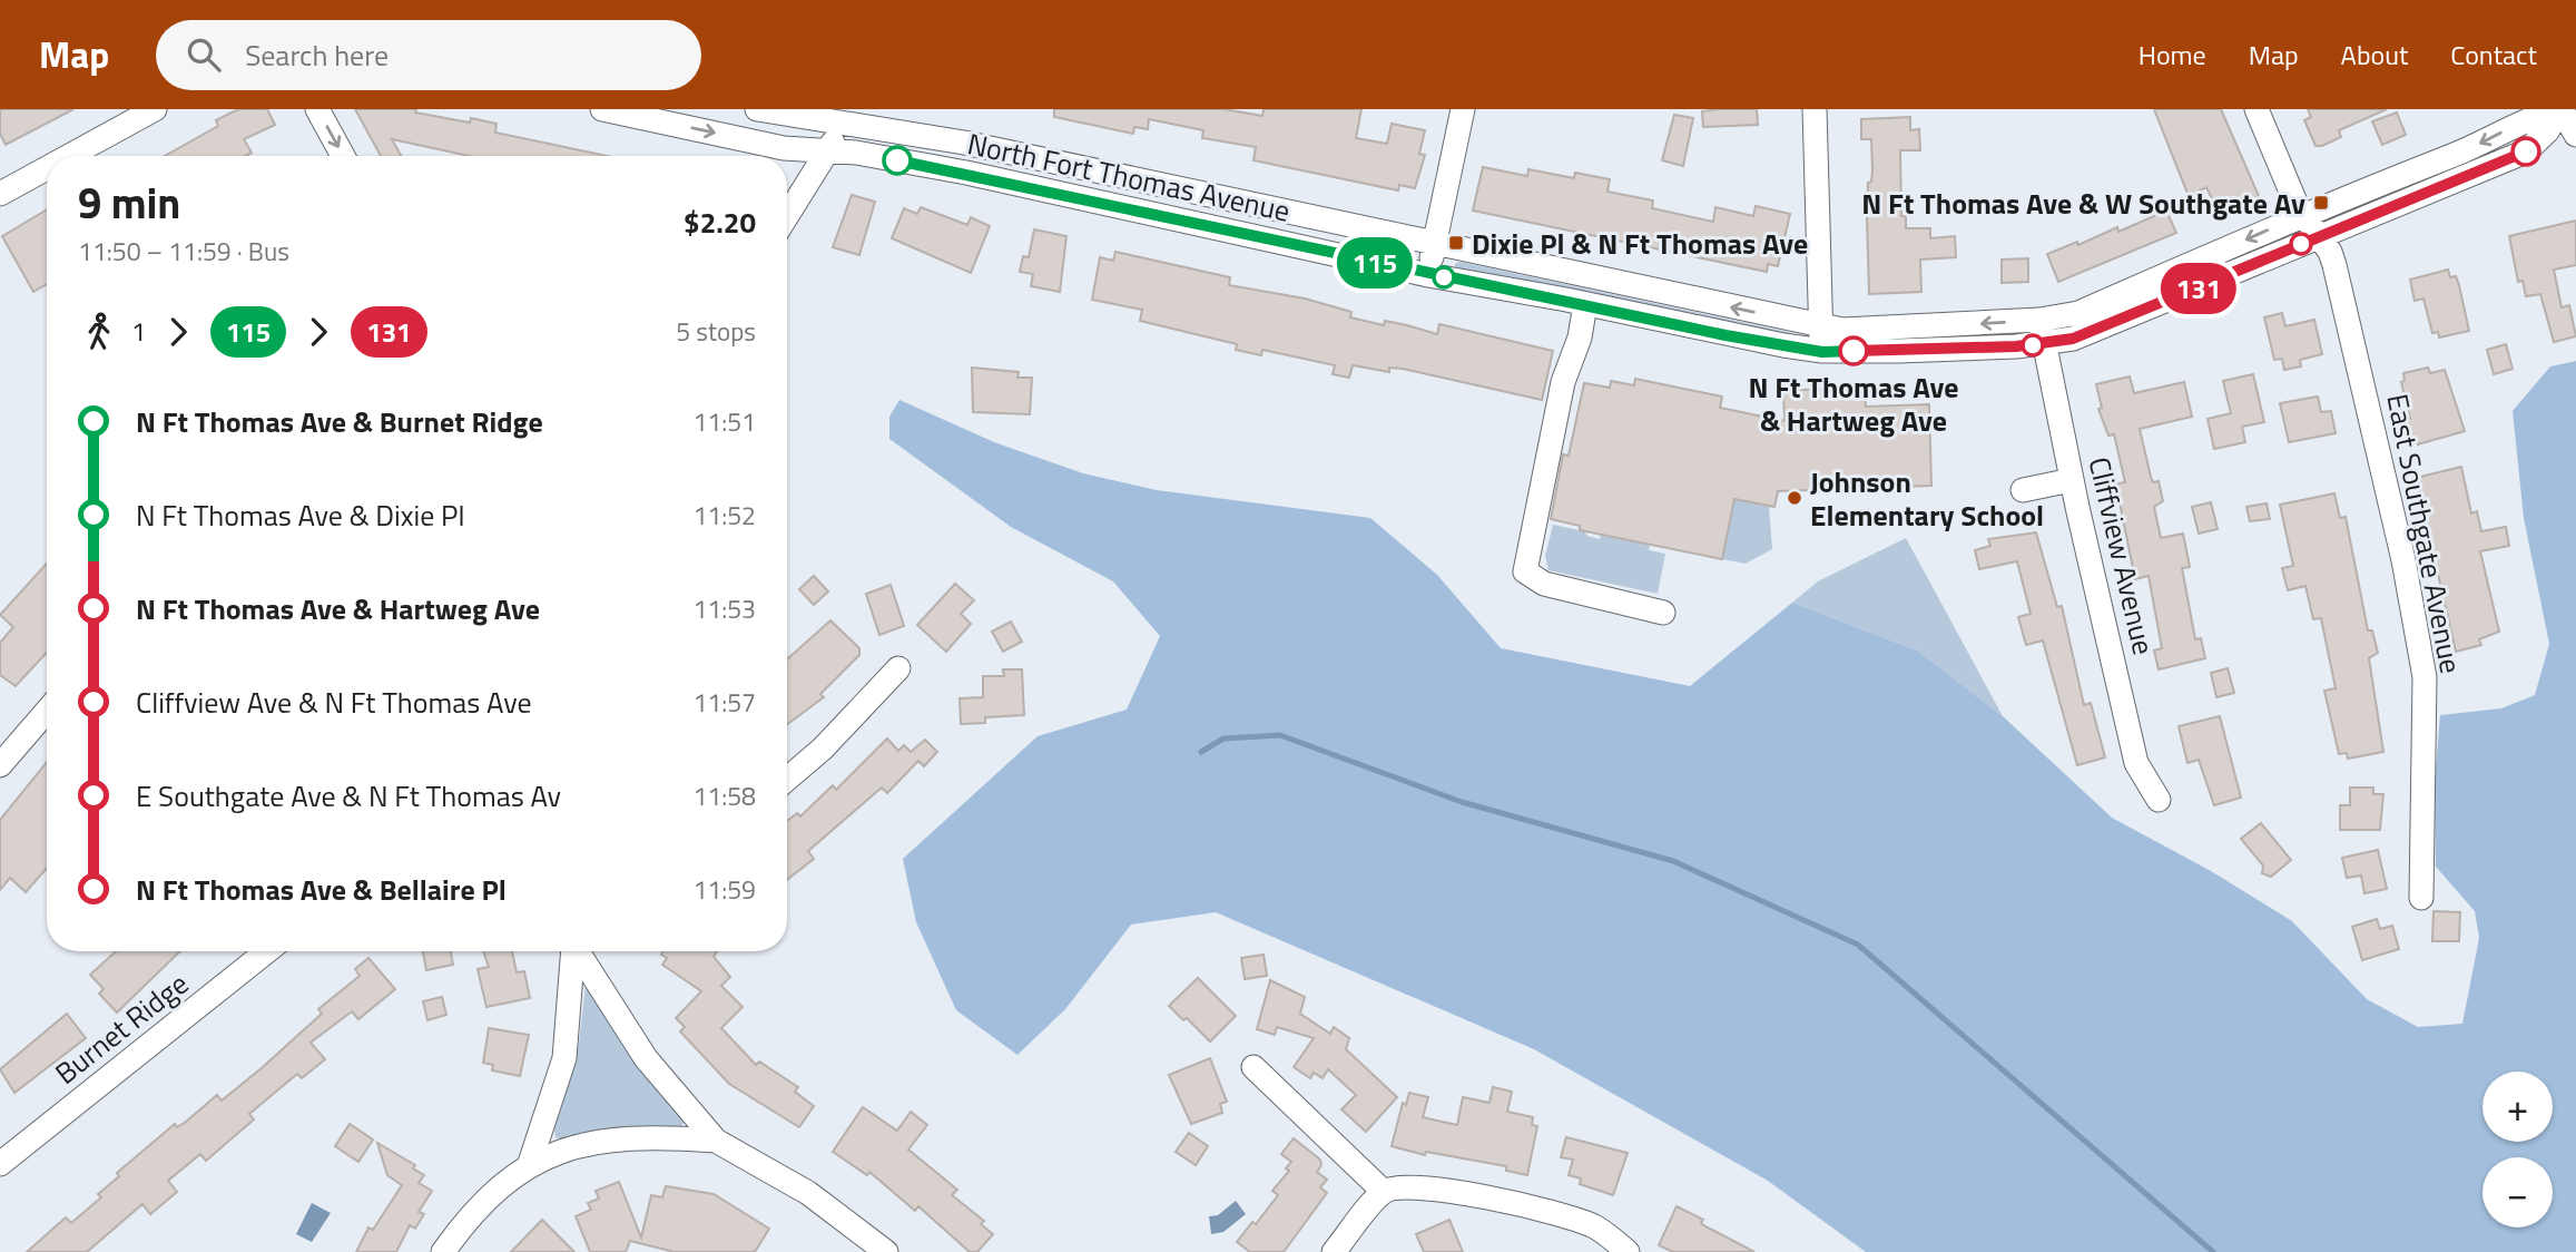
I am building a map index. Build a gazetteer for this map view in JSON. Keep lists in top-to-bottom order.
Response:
{
  "streets": {
    "street": [
      "North Fort Thomas Avenue",
      "East Southgate Avenue",
      "Cliffview Avenue",
      "Burnet Ridge"
    ]
  },
  "crossings": [
    ["North Fort Thomas Avenue", "East Southgate Avenue"],
    ["North Fort Thomas Avenue", "Cliffview Avenue"]
  ],
  "places": {
    "transit": ["N Ft Thomas Ave & W Southgate Av", "Dixie Pl & N Ft Thomas Ave"],
    "other": ["N Ft Thomas Ave & Hartweg Ave", "Johnson Elementary School"]
  },
  "lines": ["bus line 131", "bus line 115"],
  "page": {
    "header": "Map",
    "search": "Search here",
    "nav": [
      "Home",
      "Map",
      "About",
      "Contact"
    ],
    "on_map": ["115", "131"],
    "heading": ["9 min", "11:50 – 11:59 · Bus", "$2.20"],
    "legs": [
      "1",
      "115",
      "131",
      "5 stops"
    ],
    "list": [
      {
        "name": "N Ft Thomas Ave & Burnet Ridge",
        "value": "11:51"
      },
      {
        "name": "N Ft Thomas Ave & Dixie Pl",
        "value": "11:52"
      },
      {
        "name": "N Ft Thomas Ave & Hartweg Ave",
        "value": "11:53"
      },
      {
        "name": "Cliffview Ave & N Ft Thomas Ave",
        "value": "11:57"
      },
      {
        "name": "E Southgate Ave & N Ft Thomas Av",
        "value": "11:58"
      },
      {
        "name": "N Ft Thomas Ave & Bellaire Pl",
        "value": "11:59"
      }
    ],
    "map_buttons": ["+", "−"]
  }
}
